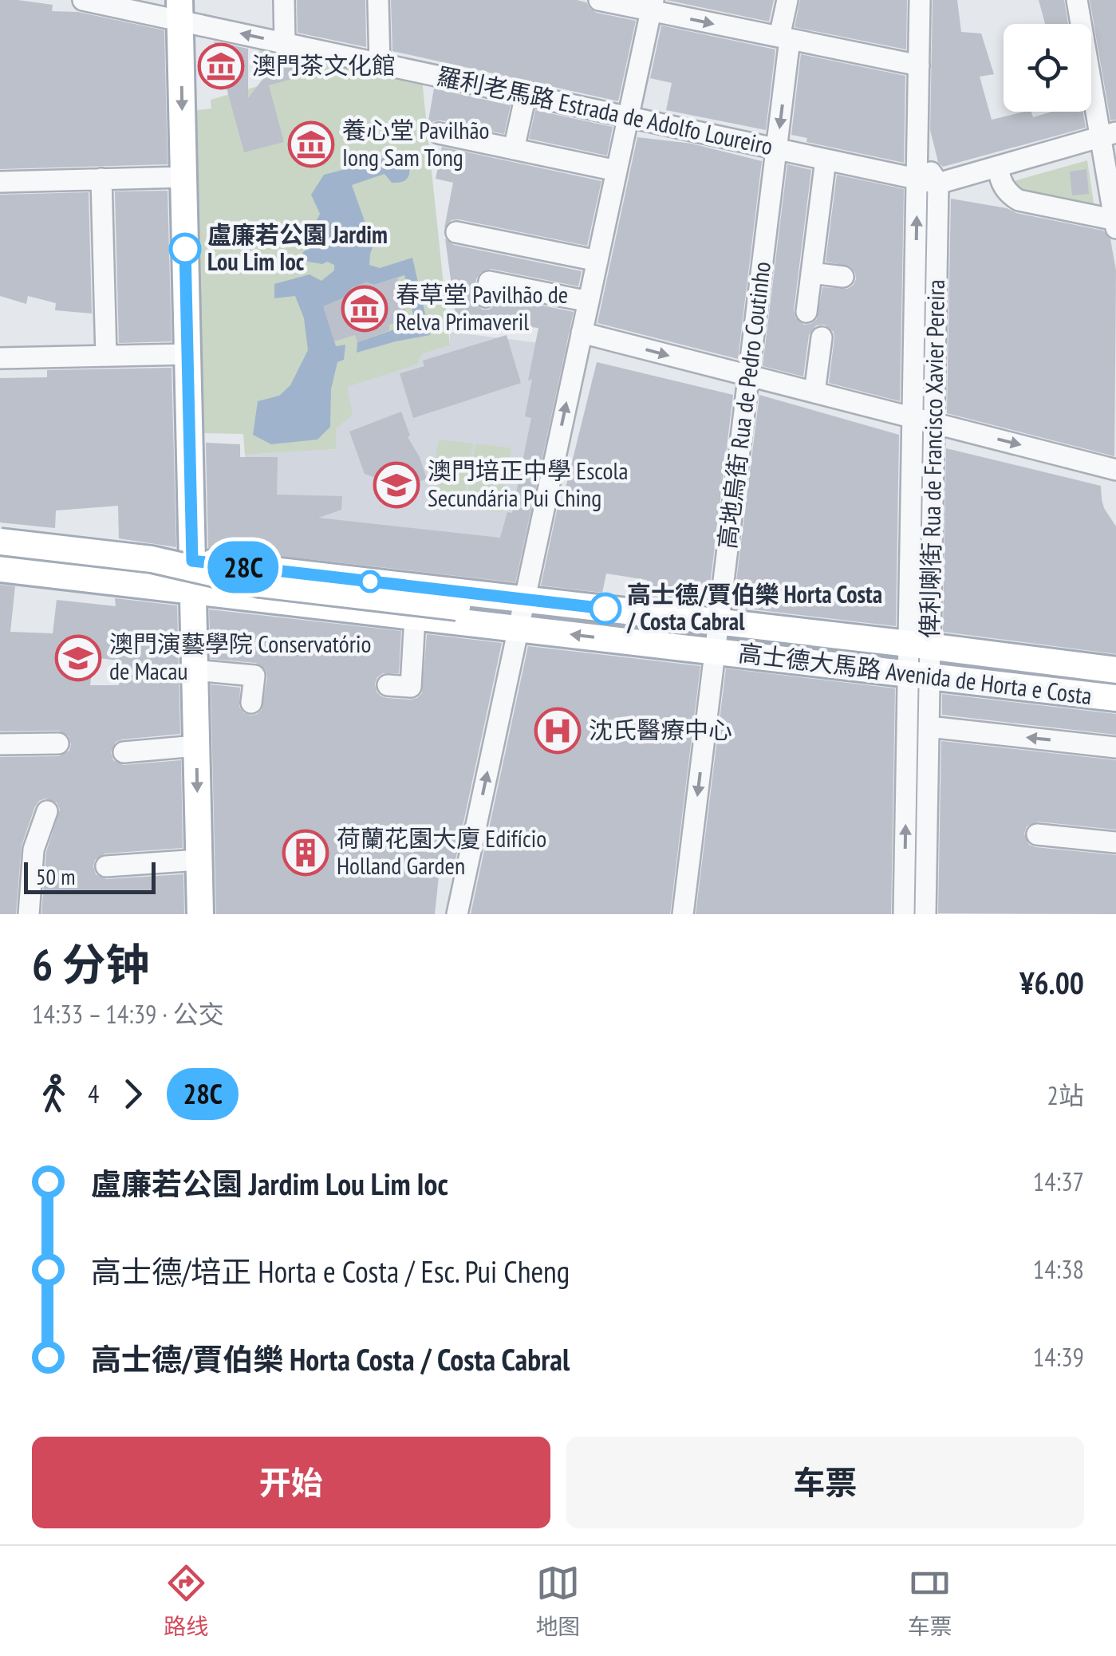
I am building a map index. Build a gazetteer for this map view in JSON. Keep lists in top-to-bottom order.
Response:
{
  "streets": {
    "main road": ["高士德大馬路 Avenida de Horta e Costa"],
    "street": ["羅利老馬路 Estrada de Adolfo Loureiro", "高地烏街 Rua de Pedro Coutinho", "俾利喇街 Rua de Francisco Xavier Pereira"]
  },
  "crossings": [
    ["羅利老馬路 Estrada de Adolfo Loureiro", "高地烏街 Rua de Pedro Coutinho"],
    ["羅利老馬路 Estrada de Adolfo Loureiro", "俾利喇街 Rua de Francisco Xavier Pereira"],
    ["高地烏街 Rua de Pedro Coutinho", "高士德大馬路 Avenida de Horta e Costa"],
    ["俾利喇街 Rua de Francisco Xavier Pereira", "高士德大馬路 Avenida de Horta e Costa"]
  ],
  "one_way": ["高地烏街 Rua de Pedro Coutinho"],
  "places": {
    "museum": ["澳門茶文化館", "養心堂 Pavilhão Iong Sam Tong", "春草堂 Pavilhão de Relva Primaveril"],
    "other": ["盧廉若公園 Jardim Lou Lim Ioc", "高士德/賈伯樂 Horta Costa / Costa Cabral"],
    "school or university": ["澳門培正中學 Escola Secundária Pui Ching", "澳門演藝學院 Conservatório de Macau"],
    "hospital": ["沈氏醫療中心"],
    "building": ["荷蘭花園大廈 Edifício Holland Garden"]
  },
  "lines": ["bus line 28C"],
  "scale_bar": "50 m",
  "page": {
    "on_map": "28C",
    "scale": "50 m",
    "heading": ["6 分钟", "14:33 – 14:39 · 公交", "¥6.00"],
    "legs": ["4", "28C", "2站"],
    "list": [
      {
        "name": "盧廉若公園 Jardim Lou Lim Ioc",
        "value": "14:37"
      },
      {
        "name": "高士德/培正 Horta e Costa / Esc. Pui Cheng",
        "value": "14:38"
      },
      {
        "name": "高士德/賈伯樂 Horta Costa / Costa Cabral",
        "value": "14:39"
      }
    ],
    "buttons": ["开始", "车票"],
    "tabs": ["路线", "地图", "车票"]
  }
}
